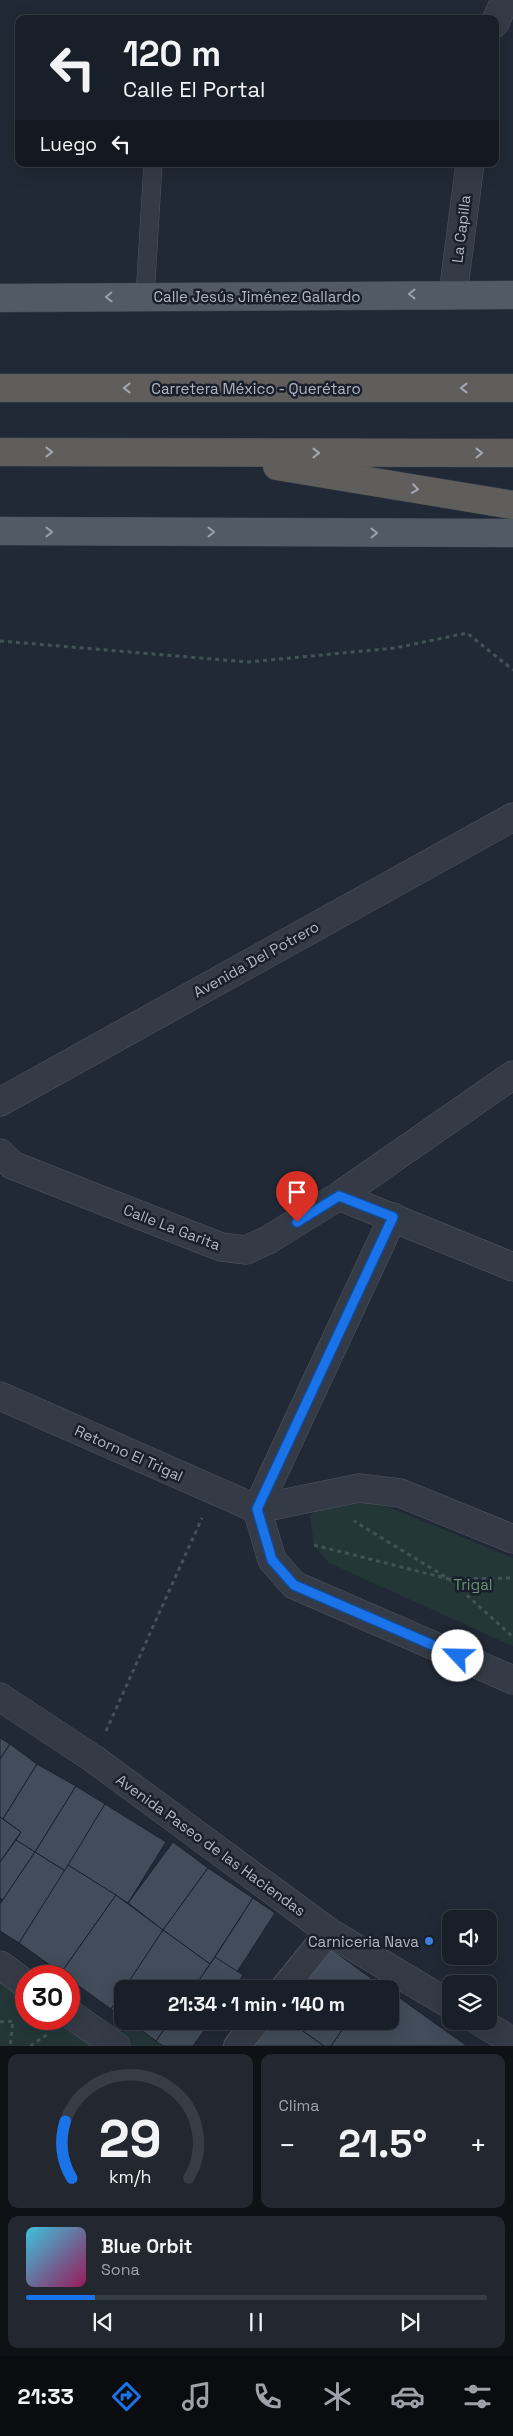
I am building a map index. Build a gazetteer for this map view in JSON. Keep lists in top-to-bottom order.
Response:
{
  "streets": {
    "highway": ["Carretera México - Querétaro"],
    "main road": ["Calle Jesús Jiménez Gallardo"],
    "street": [
      "La Capilla",
      "Avenida Del Potrero",
      "Calle La Garita",
      "Retorno El Trigal",
      "Avenida Paseo de las Haciendas"
    ]
  },
  "crossings": [
    ["La Capilla", "Calle Jesús Jiménez Gallardo"]
  ],
  "parks": ["Trigal"],
  "places": ["Carniceria Nava"],
  "page": {
    "turn": ["120 m", "Calle El Portal"],
    "then": "Luego",
    "limit": "30",
    "trip": "21:34 · 1 min · 140 m",
    "tile": "Clima",
    "heat": ["−", "21.5°", "+"],
    "song": ["Blue Orbit", "Sona"],
    "tabs": "21:33",
    "gauge": ["29", "km/h"]
  }
}
